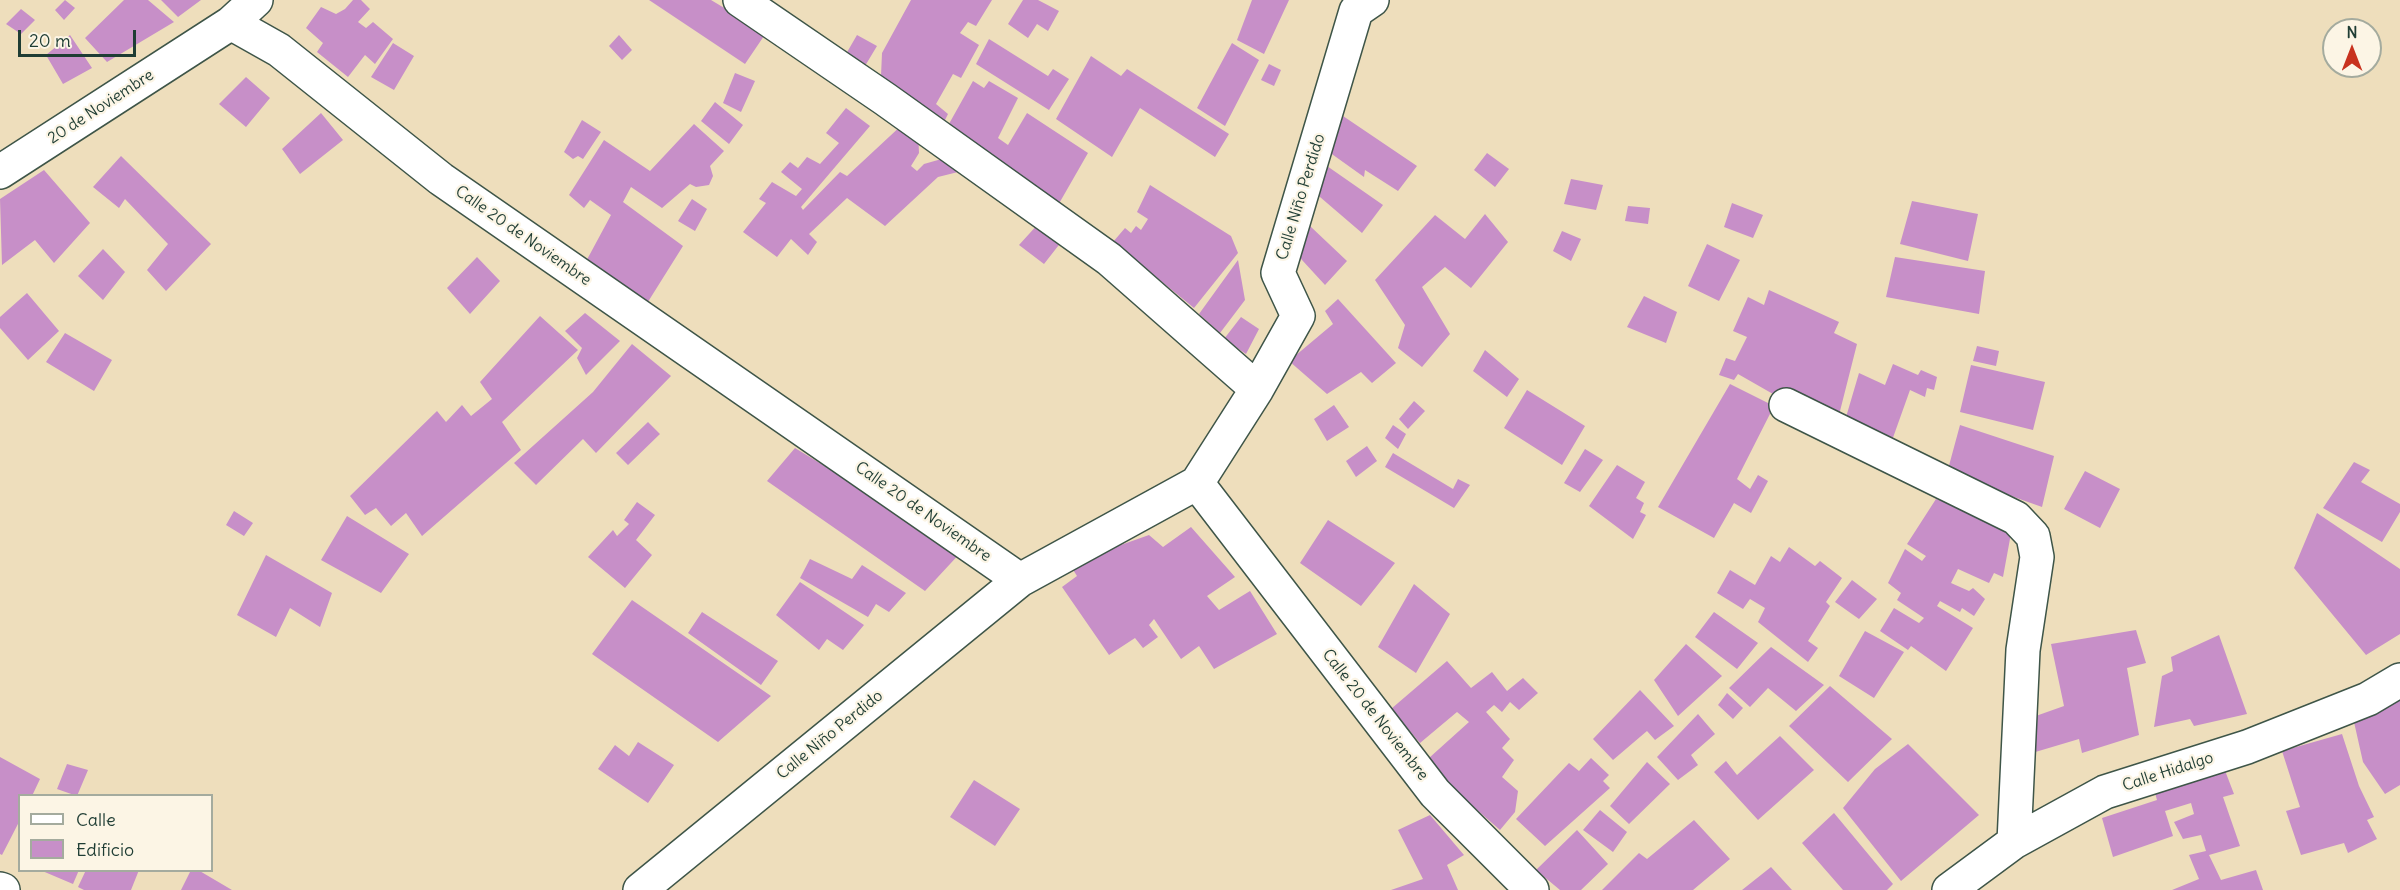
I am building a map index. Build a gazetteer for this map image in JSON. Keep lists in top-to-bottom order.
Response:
{
  "streets": {
    "street": [
      "20 de Noviembre",
      "Calle Niño Perdido",
      "Calle 20 de Noviembre",
      "Calle Hidalgo"
    ]
  },
  "crossings": [
    ["20 de Noviembre", "Calle 20 de Noviembre"],
    ["Calle Niño Perdido", "Calle 20 de Noviembre"]
  ],
  "legend": ["Calle", "Edificio"],
  "scale_bar": "20 m",
  "north": "top"
}
